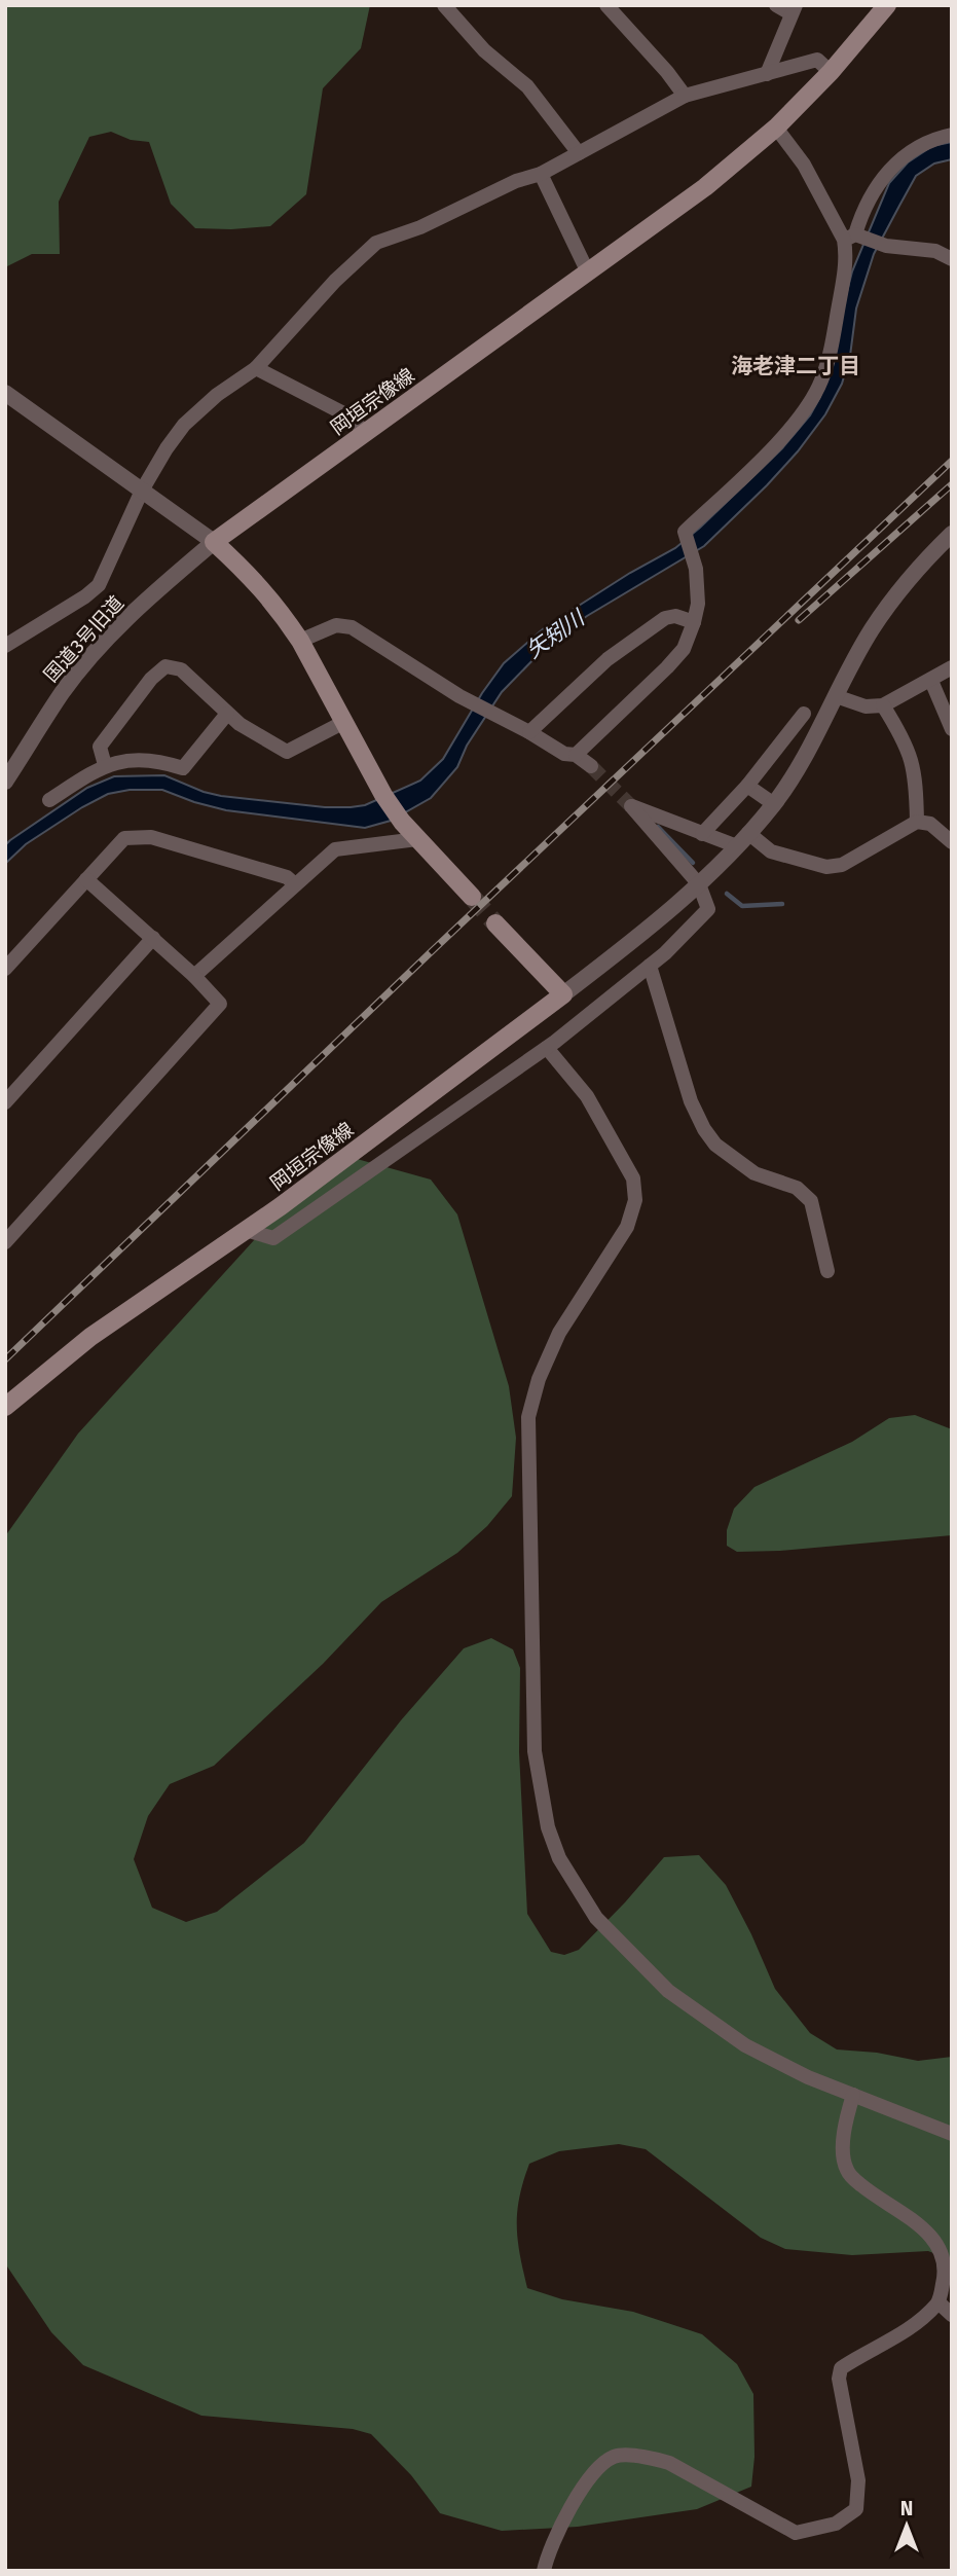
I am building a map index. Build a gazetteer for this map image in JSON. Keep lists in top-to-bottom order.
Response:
{
  "streets": {
    "main road": ["岡垣宗像線"],
    "street": ["国道3号旧道"]
  },
  "crossings": [
    ["岡垣宗像線", "国道3号旧道"]
  ],
  "districts": ["海老津二丁目"],
  "water": ["矢矧川"],
  "north": "top"
}
